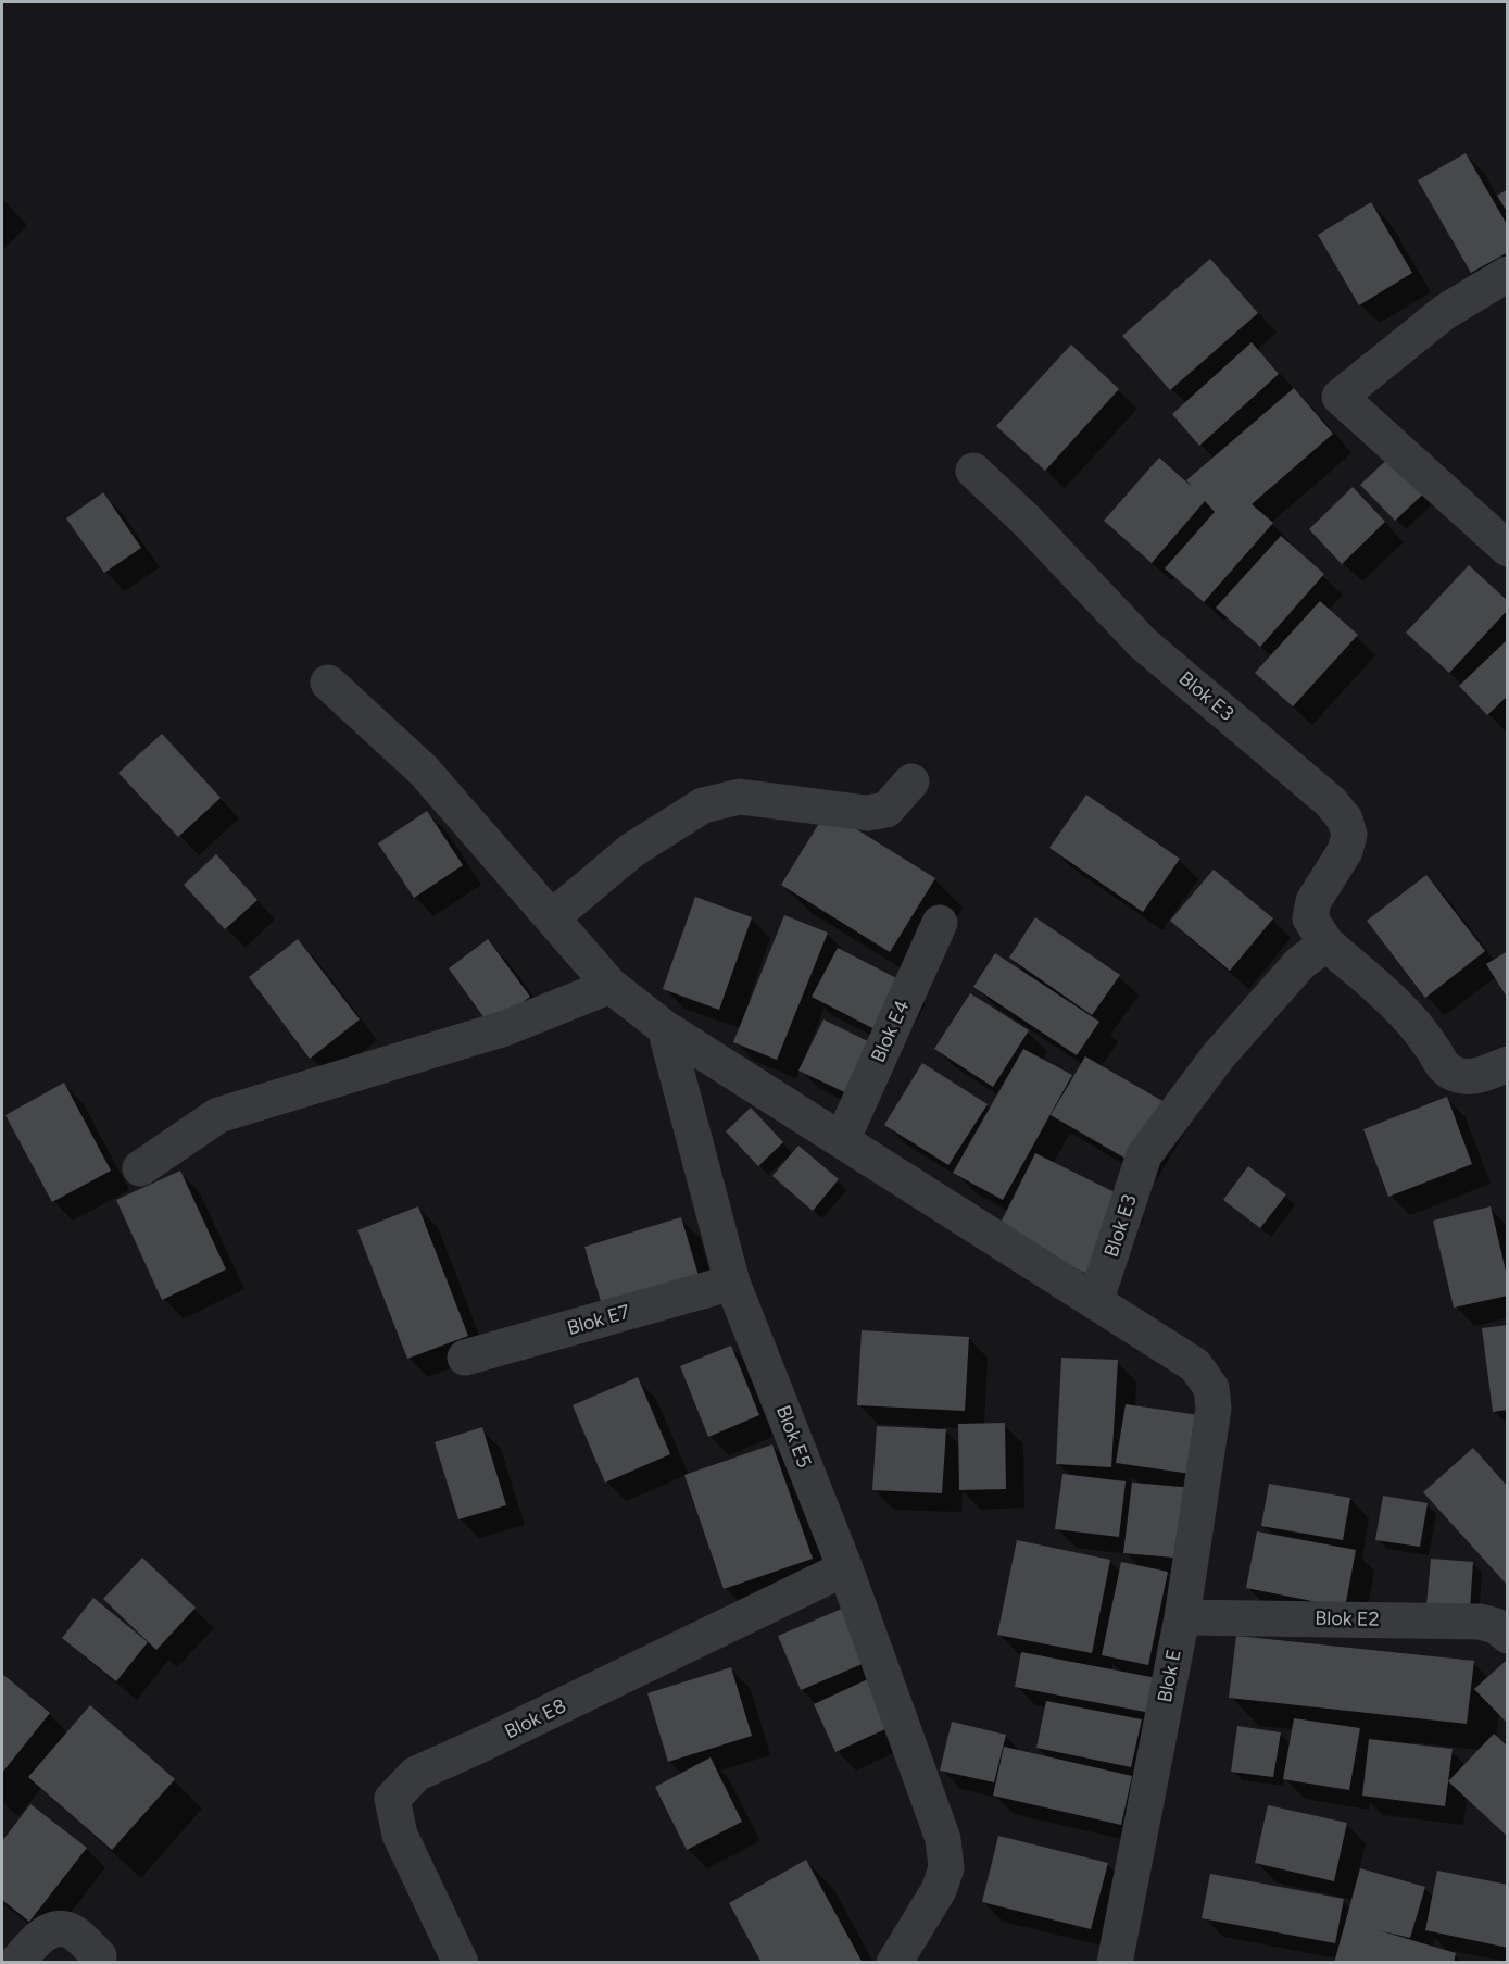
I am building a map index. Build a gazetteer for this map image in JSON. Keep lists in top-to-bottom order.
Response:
{
  "streets": {
    "street": [
      "Blok E3",
      "Blok E4",
      "Blok E7",
      "Blok E5",
      "Blok E2",
      "Blok E",
      "Blok E8"
    ]
  },
  "crossings": [
    ["Blok E3", "Blok E"],
    ["Blok E7", "Blok E5"],
    ["Blok E5", "Blok E8"],
    ["Blok E2", "Blok E"]
  ]
}
